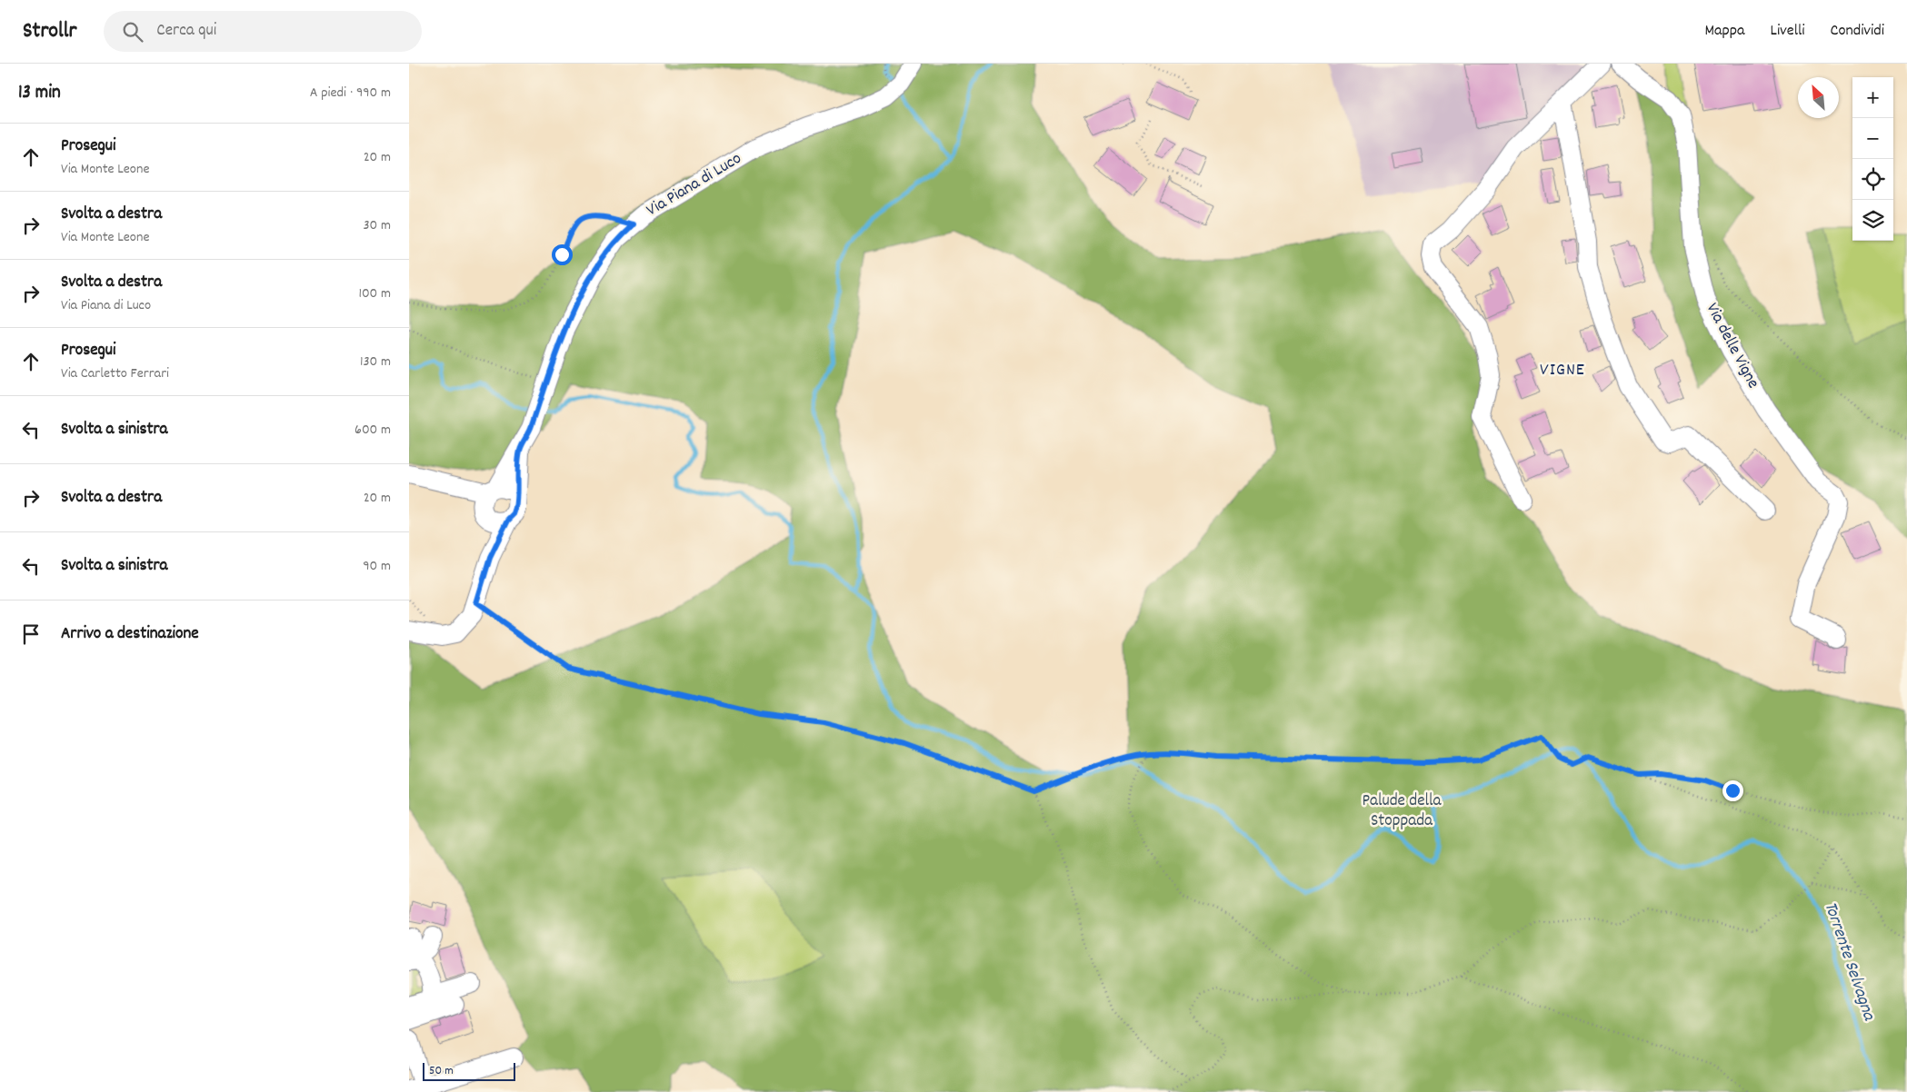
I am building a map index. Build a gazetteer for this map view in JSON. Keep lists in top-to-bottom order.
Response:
{
  "streets": {
    "street": ["Via Piana di Luco", "Via delle Vigne"]
  },
  "districts": ["VIGNE"],
  "water": ["Torrente Selvagna"],
  "parks": ["Palude della Stoppada"],
  "scale_bar": "50 m",
  "north": "top left",
  "page": {
    "header": "Strollr",
    "search": "Cerca qui",
    "nav": ["Mappa", "Livelli", "Condividi"],
    "heading": ["13 min", "A piedi · 990 m"],
    "map_buttons": ["+", "−"],
    "list": [
      ["Prosegui", "Via Monte Leone", "20 m"],
      ["Svolta a destra", "Via Monte Leone", "30 m"],
      ["Svolta a destra", "Via Piana di Luco", "100 m"],
      ["Prosegui", "Via Carletto Ferrari", "130 m"],
      ["Svolta a sinistra", "600 m"],
      ["Svolta a destra", "20 m"],
      ["Svolta a sinistra", "90 m"],
      "Arrivo a destinazione"
    ],
    "scale": "50 m"
  }
}
